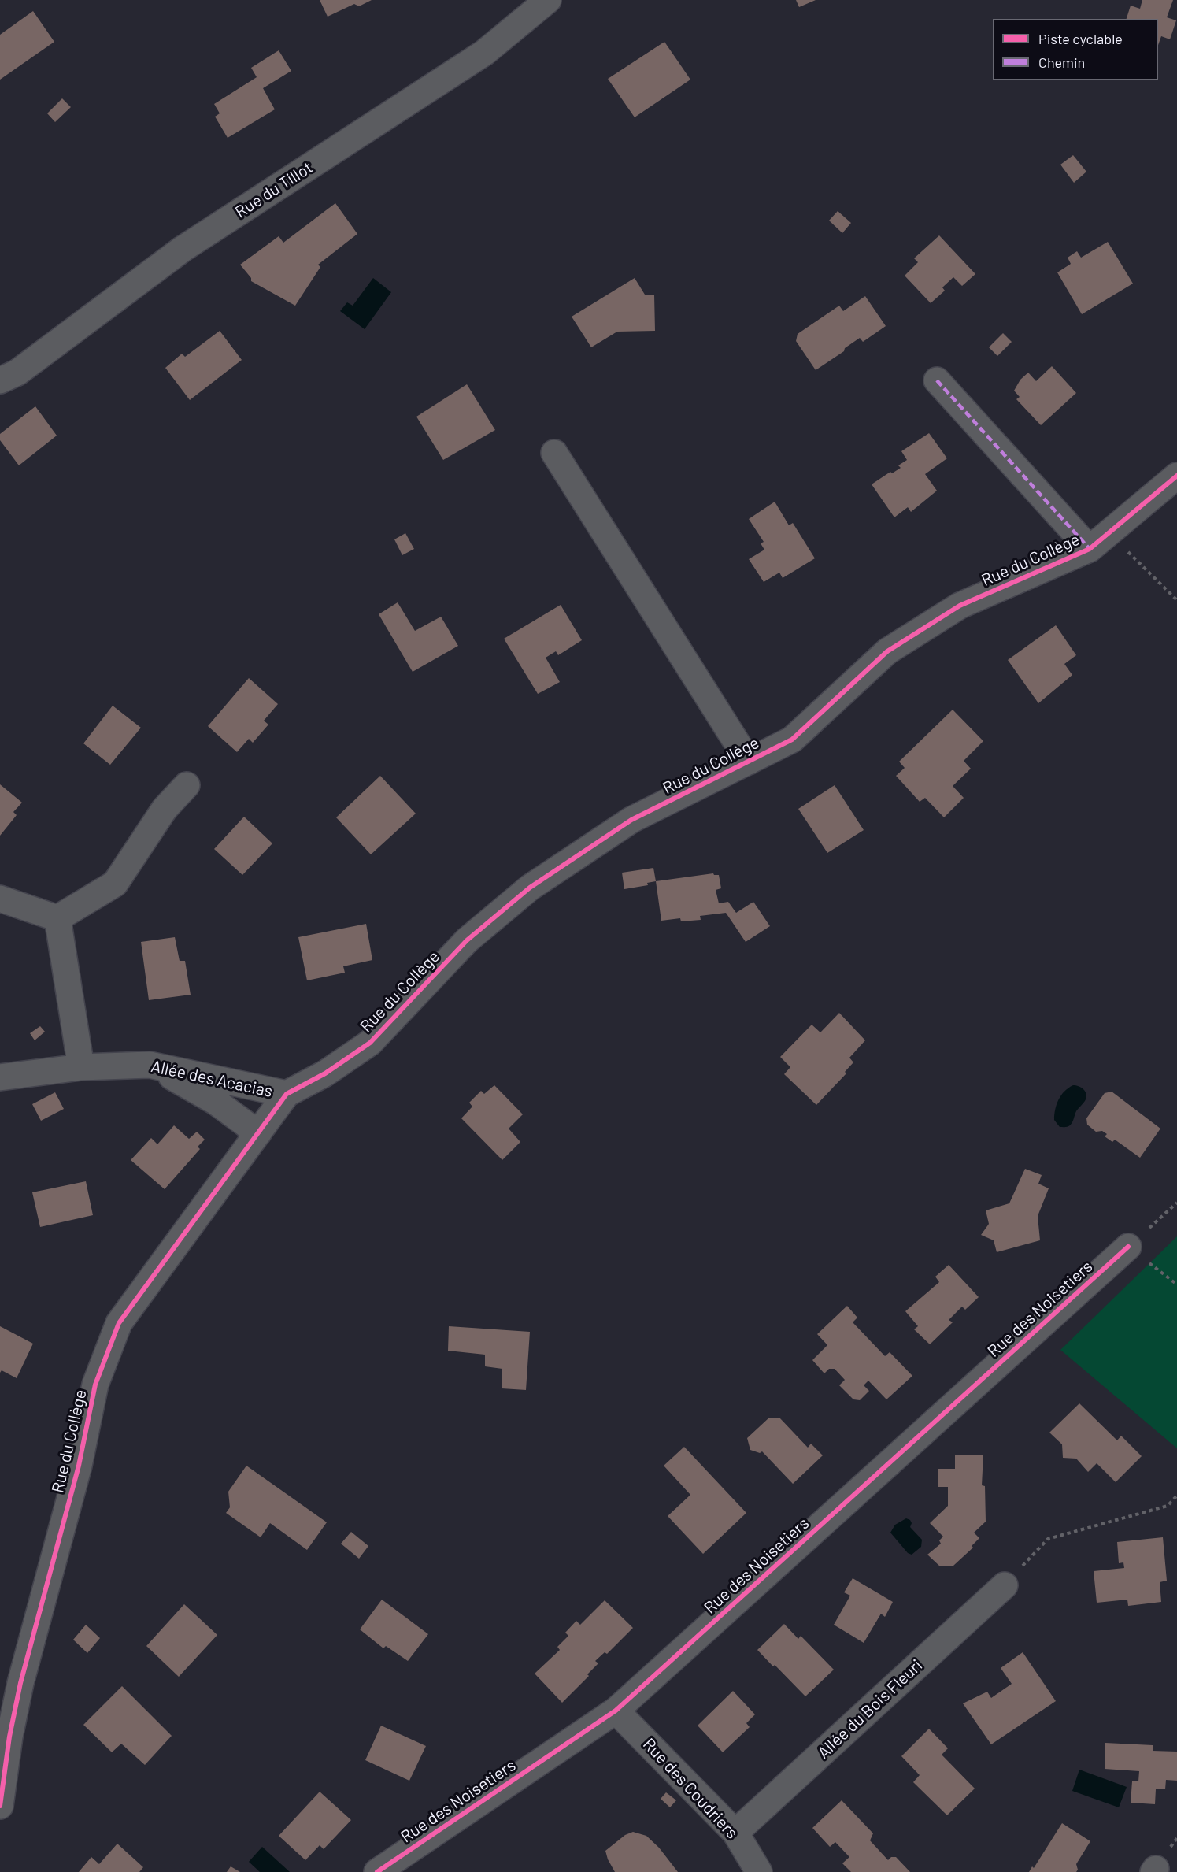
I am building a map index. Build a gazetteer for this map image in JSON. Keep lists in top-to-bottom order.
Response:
{
  "streets": {
    "street": [
      "Rue du Tillot",
      "Rue du Collège",
      "Allée des Acacias",
      "Rue des Noisetiers",
      "Allée du Bois Fleuri",
      "Rue des Coudriers"
    ]
  },
  "crossings": [
    ["Rue du Collège", "Allée des Acacias"],
    ["Rue des Noisetiers", "Rue des Coudriers"],
    ["Allée du Bois Fleuri", "Rue des Coudriers"]
  ],
  "legend": ["Piste cyclable", "Chemin"]
}
